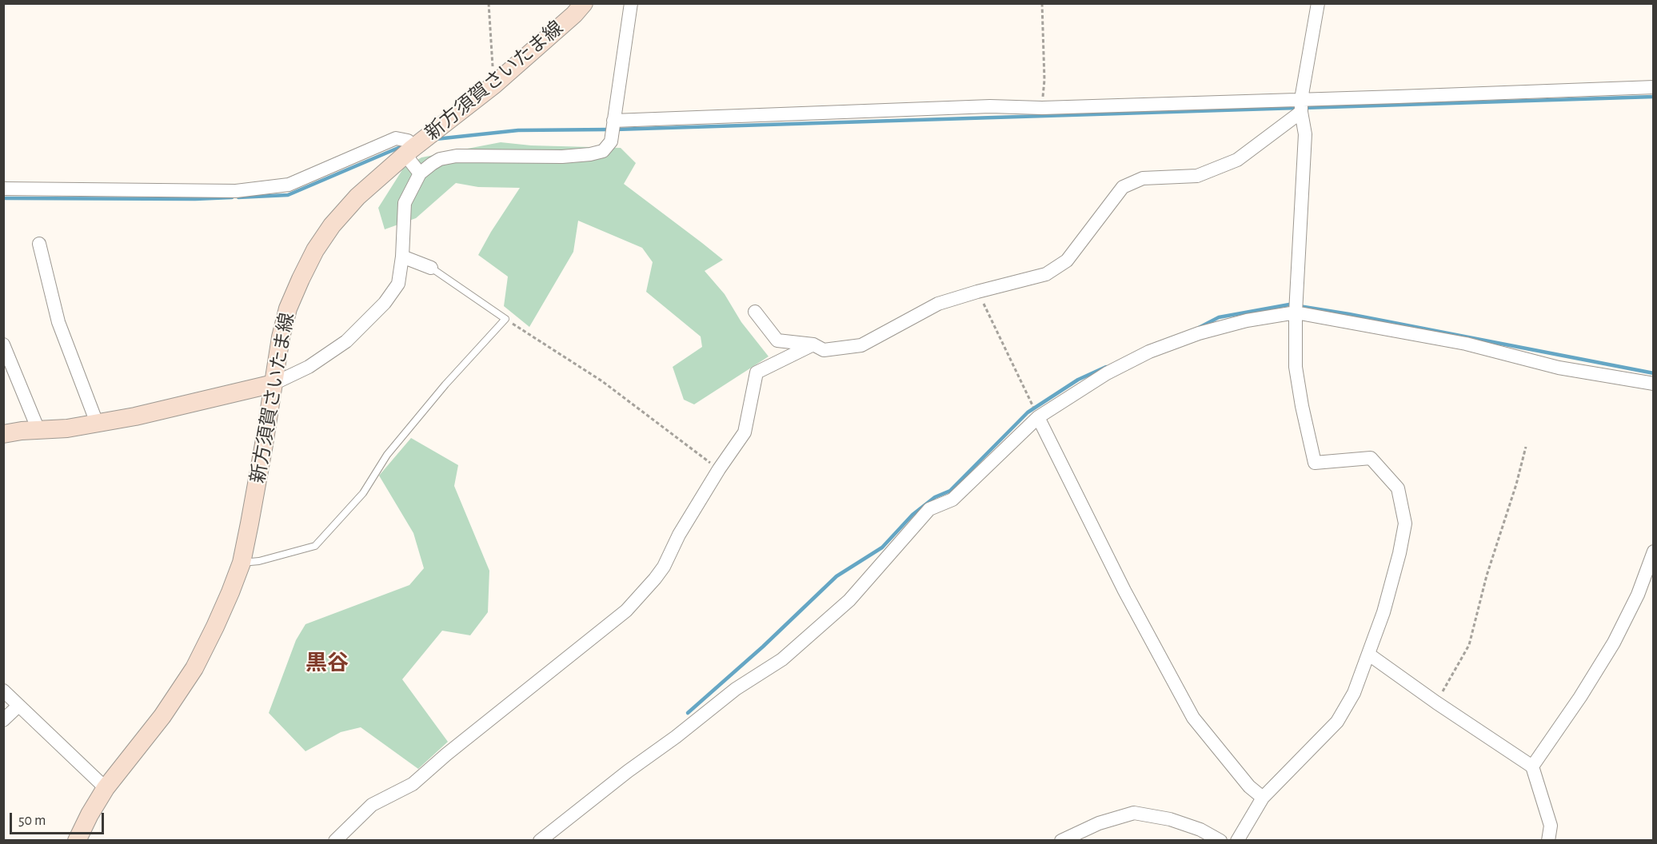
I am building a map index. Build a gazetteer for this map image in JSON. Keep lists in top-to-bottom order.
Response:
{
  "streets": {
    "main road": ["新方須賀さいたま線"]
  },
  "districts": ["黒谷"],
  "scale_bar": "50 m"
}
